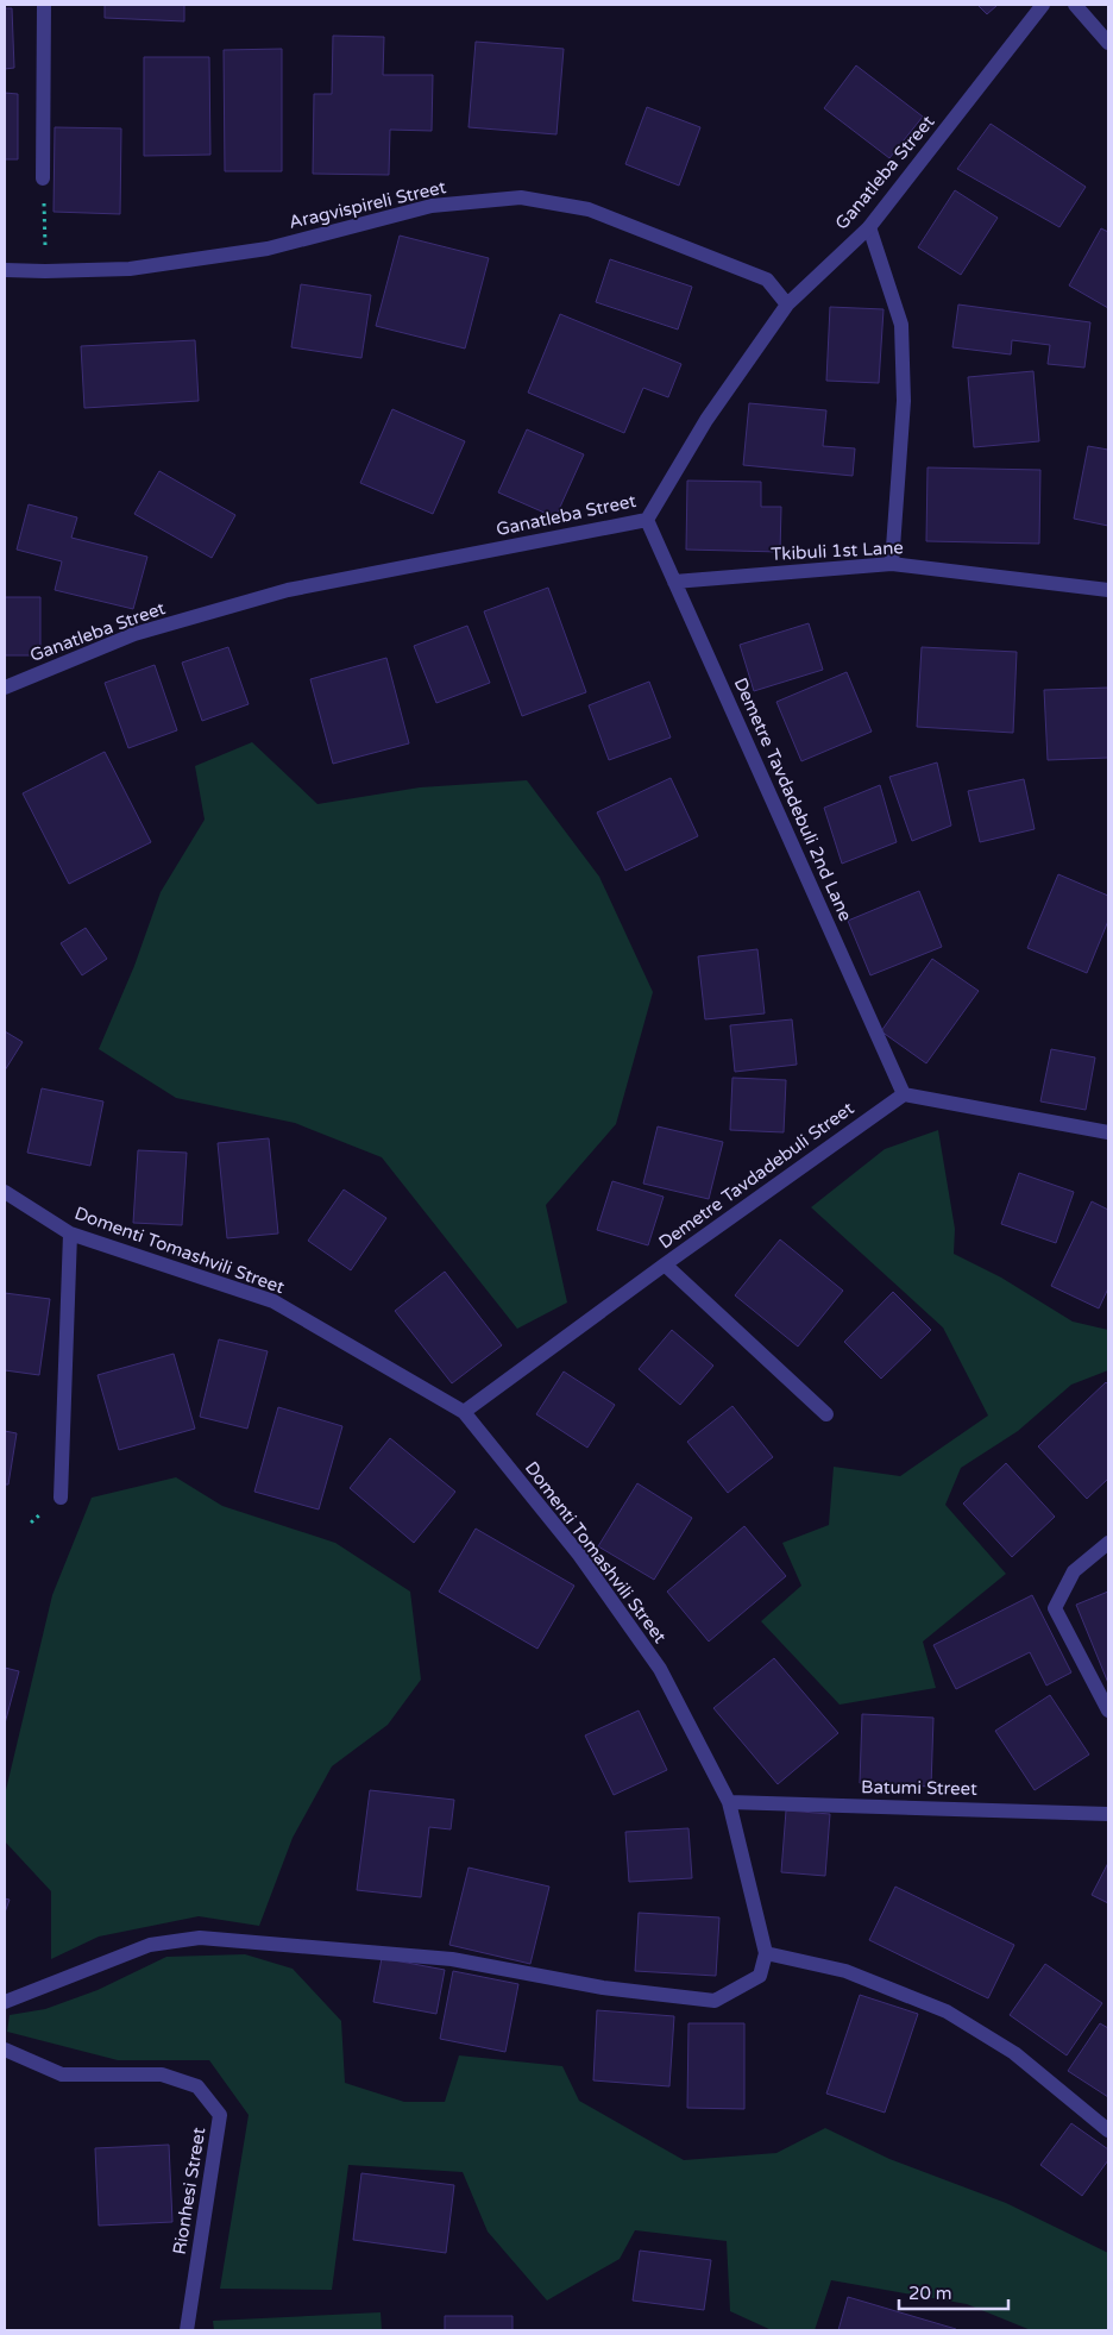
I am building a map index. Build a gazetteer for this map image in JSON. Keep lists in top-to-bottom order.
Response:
{
  "streets": {
    "street": [
      "Ganatleba Street",
      "Aragvispireli Street",
      "Tkibuli 1st Lane",
      "Demetre Tavdadebuli 2nd Lane",
      "Demetre Tavdadebuli Street",
      "Domenti Tomashvili Street",
      "Batumi Street",
      "Rionhesi Street"
    ]
  },
  "crossings": [
    ["Ganatleba Street", "Aragvispireli Street"],
    ["Ganatleba Street", "Demetre Tavdadebuli 2nd Lane"],
    ["Tkibuli 1st Lane", "Demetre Tavdadebuli 2nd Lane"],
    ["Demetre Tavdadebuli 2nd Lane", "Demetre Tavdadebuli Street"],
    ["Demetre Tavdadebuli Street", "Domenti Tomashvili Street"],
    ["Domenti Tomashvili Street", "Batumi Street"]
  ],
  "scale_bar": "20 m"
}
